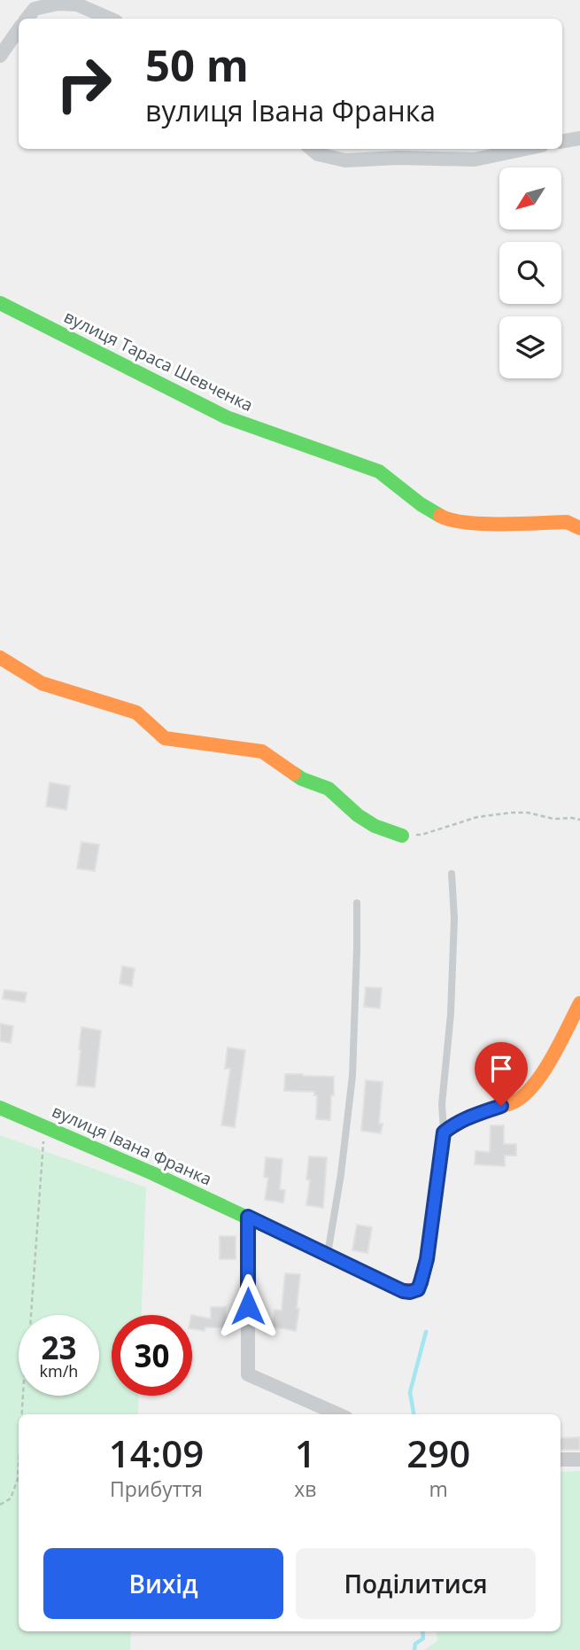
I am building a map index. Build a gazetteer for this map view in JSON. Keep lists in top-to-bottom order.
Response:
{
  "streets": {
    "street": ["вулиця Тараса Шевченка", "вулиця Івана Франка"]
  },
  "north": "bottom left",
  "page": {
    "turn": ["50 m", "вулиця Івана Франка"],
    "speed": "23 km/h",
    "limit": "30",
    "eta": [
      "14:09",
      "Прибуття",
      "1",
      "хв",
      "290",
      "m"
    ],
    "buttons": ["Вихід", "Поділитися"]
  }
}
